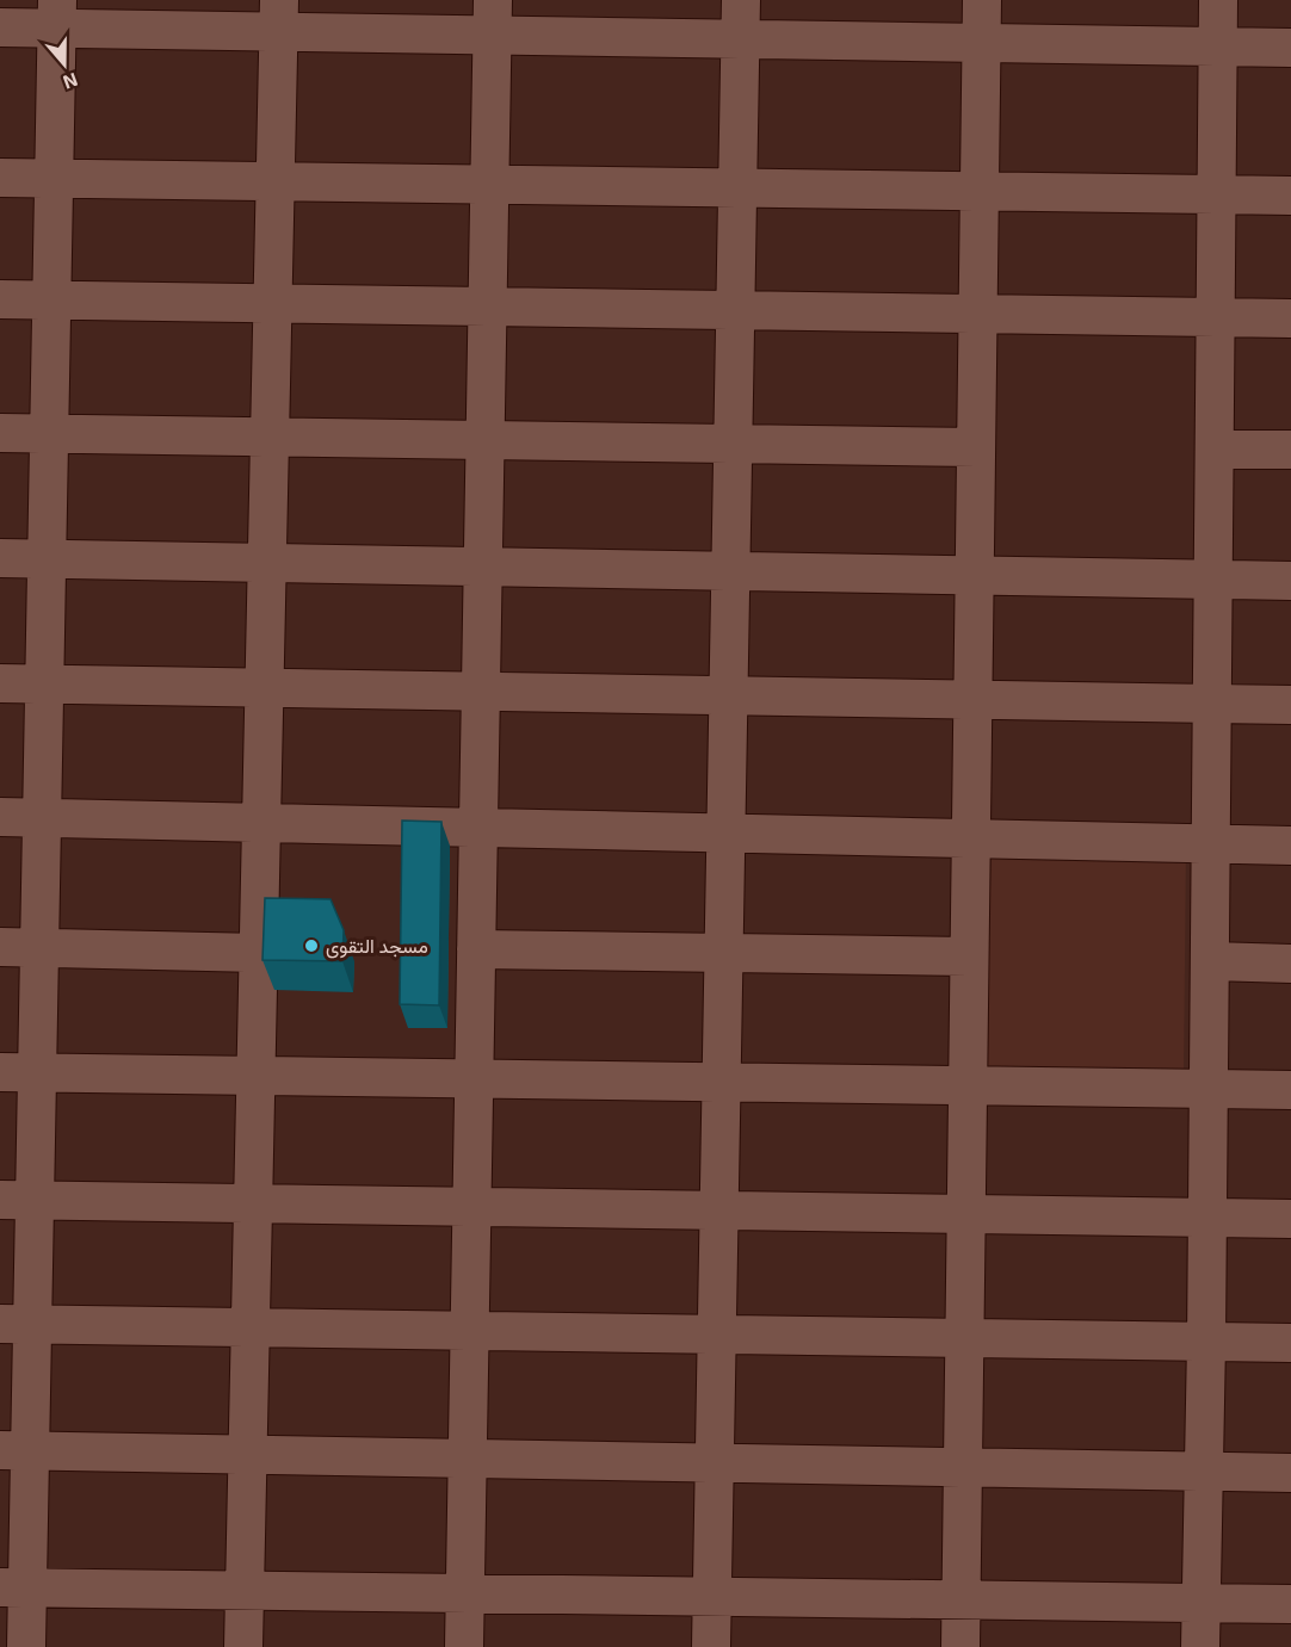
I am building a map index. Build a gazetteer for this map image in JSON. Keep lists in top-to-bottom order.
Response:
{
  "places": ["مسجد التقوى"],
  "north": "bottom"
}
